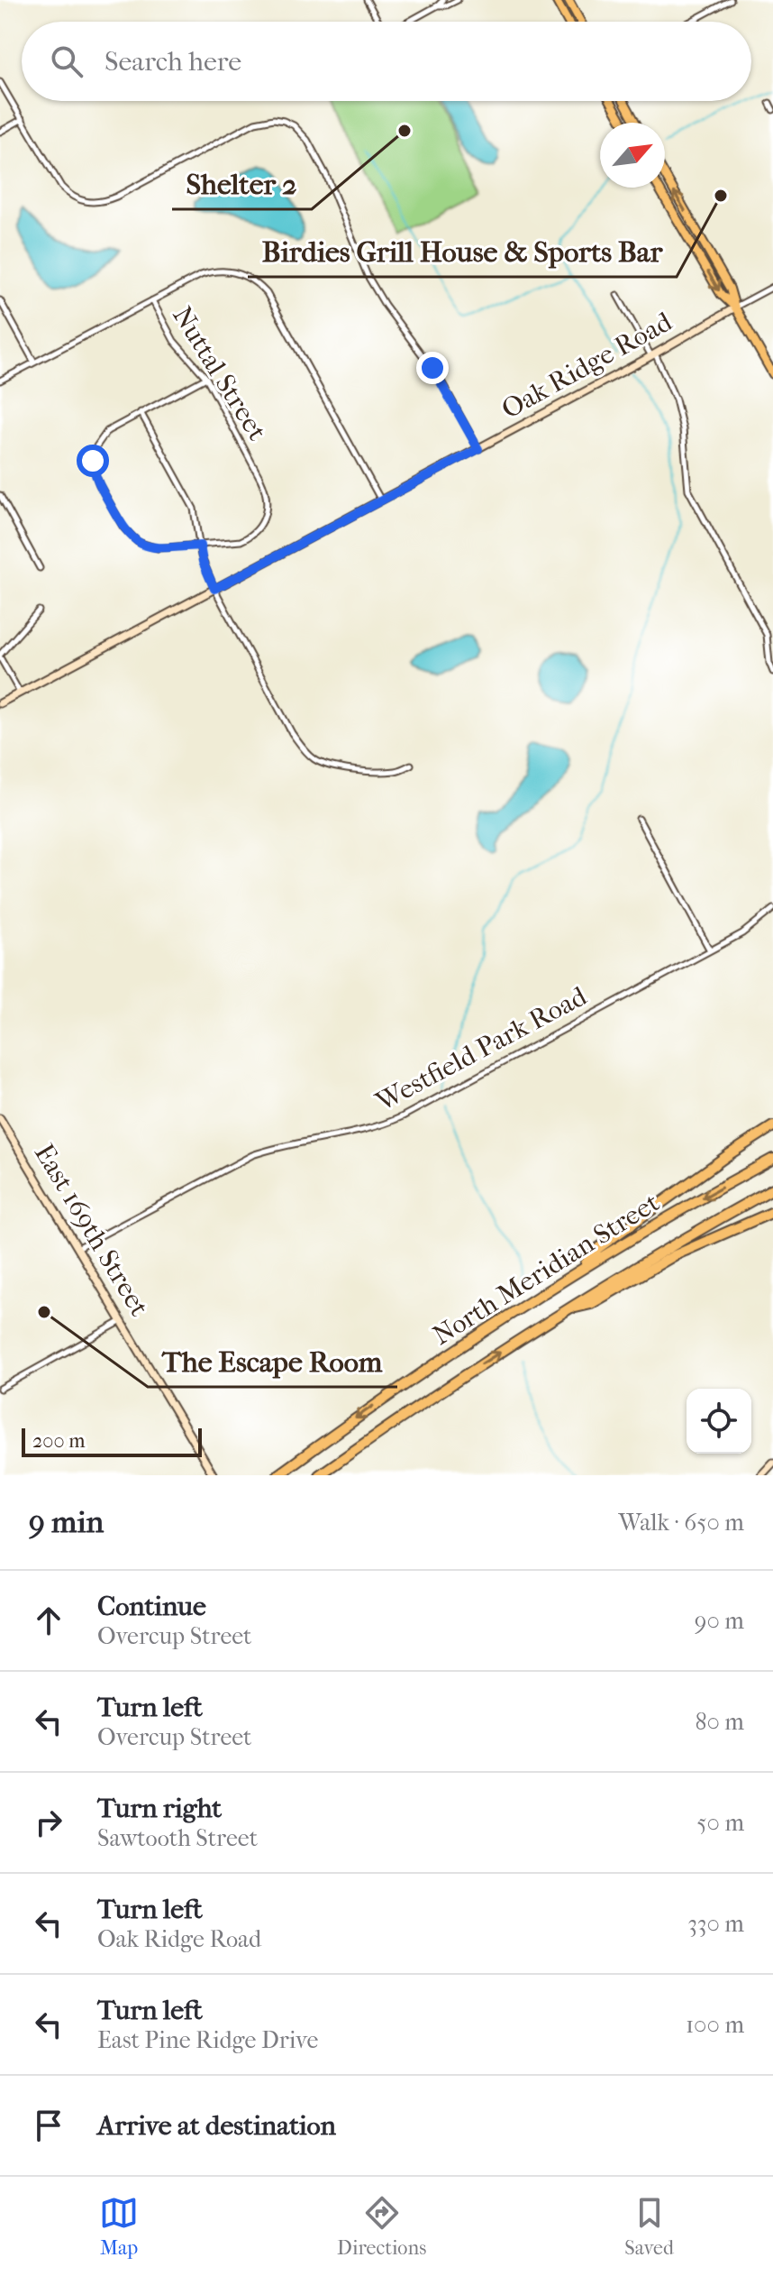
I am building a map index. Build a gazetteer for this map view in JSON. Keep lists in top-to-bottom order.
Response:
{
  "streets": {
    "highway": ["North Meridian Street"],
    "street": [
      "Oak Ridge Road",
      "Nuttal Street",
      "Westfield Park Road",
      "East 169th Street"
    ]
  },
  "crossings": [
    ["Westfield Park Road", "East 169th Street"]
  ],
  "places": ["Shelter 2", "Birdies Grill House & Sports Bar", "The Escape Room"],
  "scale_bar": "200 m",
  "north": "top right",
  "page": {
    "search": "Search here",
    "scale": "200 m",
    "heading": ["9 min", "Walk · 650 m"],
    "list": [
      ["Continue", "Overcup Street", "90 m"],
      ["Turn left", "Overcup Street", "80 m"],
      ["Turn right", "Sawtooth Street", "50 m"],
      ["Turn left", "Oak Ridge Road", "330 m"],
      ["Turn left", "East Pine Ridge Drive", "100 m"],
      "Arrive at destination"
    ],
    "nav": ["Map", "Directions", "Saved"]
  }
}
